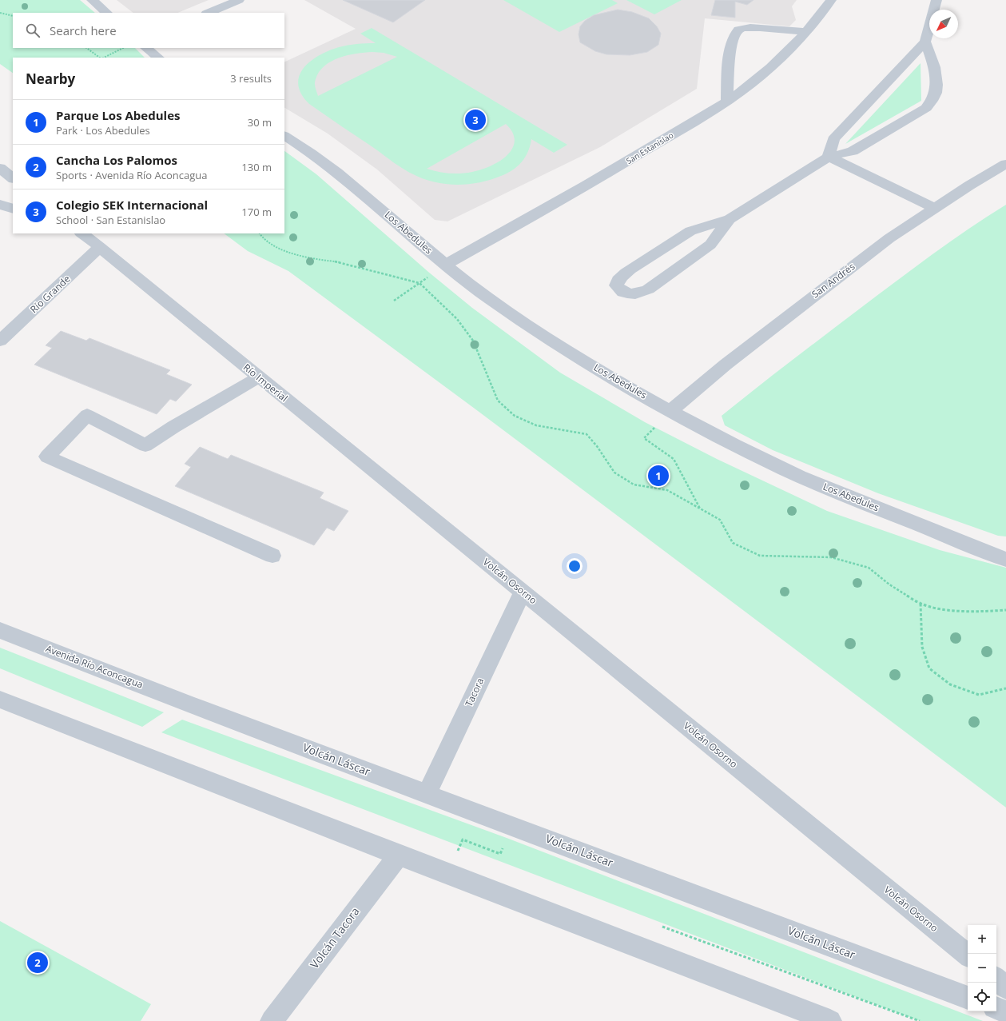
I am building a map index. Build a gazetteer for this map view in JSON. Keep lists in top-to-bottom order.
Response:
{
  "streets": {
    "street": [
      "San Estanislao",
      "Los Abedules",
      "San Andrés",
      "Río Grande",
      "Río Imperial",
      "Volcán Osorno",
      "Avenida Río Aconcagua",
      "Tacora",
      "Volcán Láscar",
      "Volcán Tacora"
    ]
  },
  "crossings": [
    ["San Estanislao", "Los Abedules"],
    ["Los Abedules", "San Andrés"],
    ["Río Grande", "Río Imperial"],
    ["Río Imperial", "Volcán Osorno"],
    ["Volcán Osorno", "Tacora"],
    ["Avenida Río Aconcagua", "Volcán Láscar"],
    ["Tacora", "Volcán Láscar"]
  ],
  "north": "bottom left",
  "page": {
    "search": "Search here",
    "heading": ["Nearby", "3 results"],
    "list": [
      {
        "mark": "1",
        "name": "Parque Los Abedules",
        "note": "Park · Los Abedules",
        "value": "30 m"
      },
      {
        "mark": "2",
        "name": "Cancha Los Palomos",
        "note": "Sports · Avenida Río Aconcagua",
        "value": "130 m"
      },
      {
        "mark": "3",
        "name": "Colegio SEK Internacional",
        "note": "School · San Estanislao",
        "value": "170 m"
      }
    ],
    "pins": ["3", "1", "2"],
    "map_buttons": ["+", "−"]
  }
}
